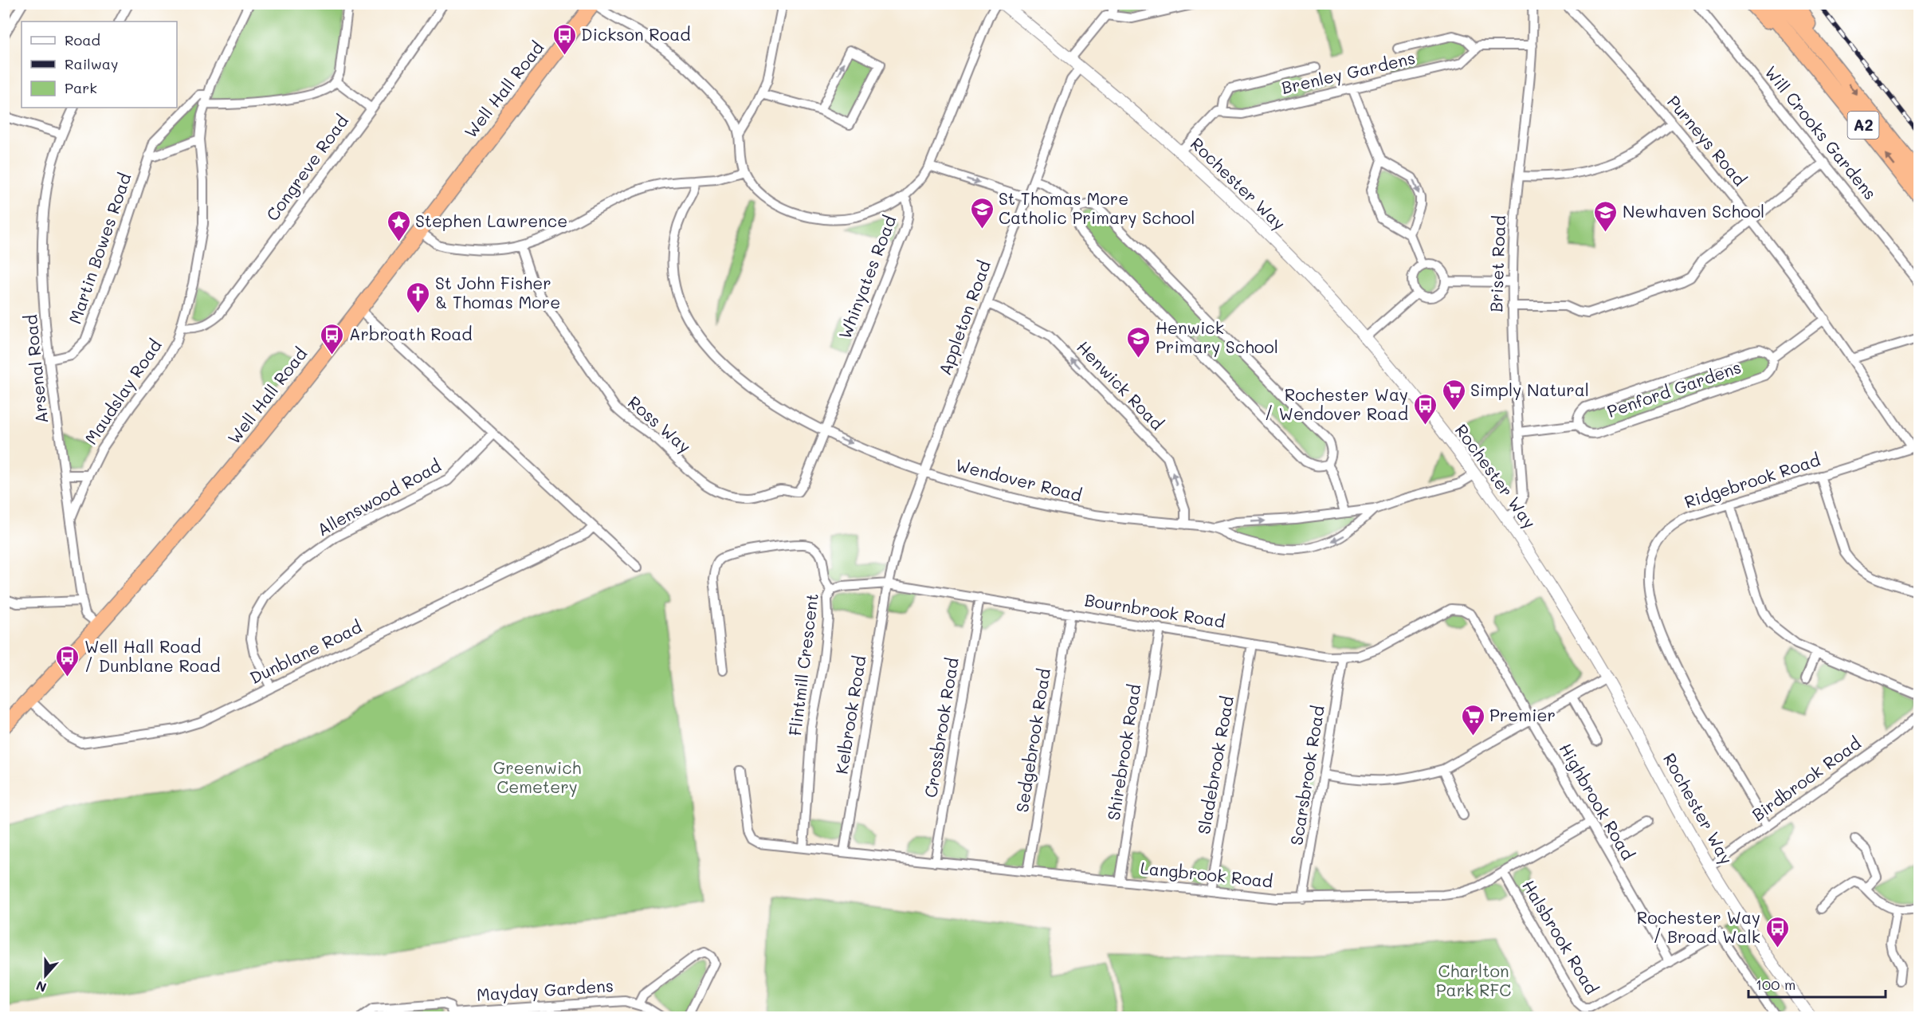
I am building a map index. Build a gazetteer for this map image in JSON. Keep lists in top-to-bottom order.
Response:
{
  "streets": {
    "highway": ["Well Hall Road", "A2"],
    "street": [
      "Brenley Gardens",
      "Will Crooks Gardens",
      "Purneys Road",
      "Congreve Road",
      "Rochester Way",
      "Martin Bowes Road",
      "Briset Road",
      "Whinyates Road",
      "Appleton Road",
      "Arsenal Road",
      "Henwick Road",
      "Penford Gardens",
      "Maudslay Road",
      "Ross Way",
      "Wendover Road",
      "Ridgebrook Road",
      "Allenswood Road",
      "Bournbrook Road",
      "Dunblane Road",
      "Flintmill Crescent",
      "Kelbrook Road",
      "Crossbrook Road",
      "Sedgebrook Road",
      "Shirebrook Road",
      "Sladebrook Road",
      "Scarsbrook Road",
      "Birdbrook Road",
      "Highbrook Road",
      "Langbrook Road",
      "Halsbrook Road",
      "Mayday Gardens"
    ]
  },
  "crossings": [
    ["Well Hall Road", "Arsenal Road"],
    ["Well Hall Road", "Dunblane Road"],
    ["Purneys Road", "Penford Gardens"],
    ["Purneys Road", "Ridgebrook Road"],
    ["Congreve Road", "Maudslay Road"],
    ["Rochester Way", "Briset Road"],
    ["Rochester Way", "Appleton Road"],
    ["Rochester Way", "Wendover Road"],
    ["Rochester Way", "Birdbrook Road"],
    ["Martin Bowes Road", "Arsenal Road"],
    ["Martin Bowes Road", "Maudslay Road"],
    ["Briset Road", "Penford Gardens"],
    ["Whinyates Road", "Ross Way"],
    ["Whinyates Road", "Wendover Road"],
    ["Appleton Road", "Henwick Road"],
    ["Appleton Road", "Wendover Road"],
    ["Appleton Road", "Bournbrook Road"],
    ["Appleton Road", "Kelbrook Road"],
    ["Arsenal Road", "Maudslay Road"],
    ["Henwick Road", "Wendover Road"],
    ["Ridgebrook Road", "Birdbrook Road"],
    ["Allenswood Road", "Dunblane Road"],
    ["Bournbrook Road", "Flintmill Crescent"],
    ["Bournbrook Road", "Kelbrook Road"],
    ["Bournbrook Road", "Crossbrook Road"],
    ["Bournbrook Road", "Sedgebrook Road"],
    ["Bournbrook Road", "Shirebrook Road"],
    ["Bournbrook Road", "Sladebrook Road"],
    ["Bournbrook Road", "Scarsbrook Road"],
    ["Bournbrook Road", "Highbrook Road"],
    ["Flintmill Crescent", "Langbrook Road"],
    ["Kelbrook Road", "Langbrook Road"],
    ["Crossbrook Road", "Langbrook Road"],
    ["Sedgebrook Road", "Langbrook Road"],
    ["Shirebrook Road", "Langbrook Road"],
    ["Sladebrook Road", "Langbrook Road"],
    ["Scarsbrook Road", "Langbrook Road"],
    ["Highbrook Road", "Langbrook Road"],
    ["Highbrook Road", "Halsbrook Road"],
    ["Langbrook Road", "Halsbrook Road"]
  ],
  "one_way": ["Henwick Road"],
  "parks": ["Greenwich Cemetery", "Charlton Park RFC"],
  "places": {
    "bus stop": [
      "Dickson Road",
      "Arbroath Road",
      "Rochester Way / Wendover Road",
      "Well Hall Road / Dunblane Road",
      "Rochester Way / Broad Walk"
    ],
    "school or university": ["St Thomas More Catholic Primary School", "Newhaven School", "Henwick Primary School"],
    "place": ["Stephen Lawrence"],
    "church": ["St John Fisher & Thomas More"],
    "supermarket": ["Simply Natural", "Premier"]
  },
  "legend": ["Road", "Railway", "Park"],
  "scale_bar": "100 m",
  "north": "bottom"
}
